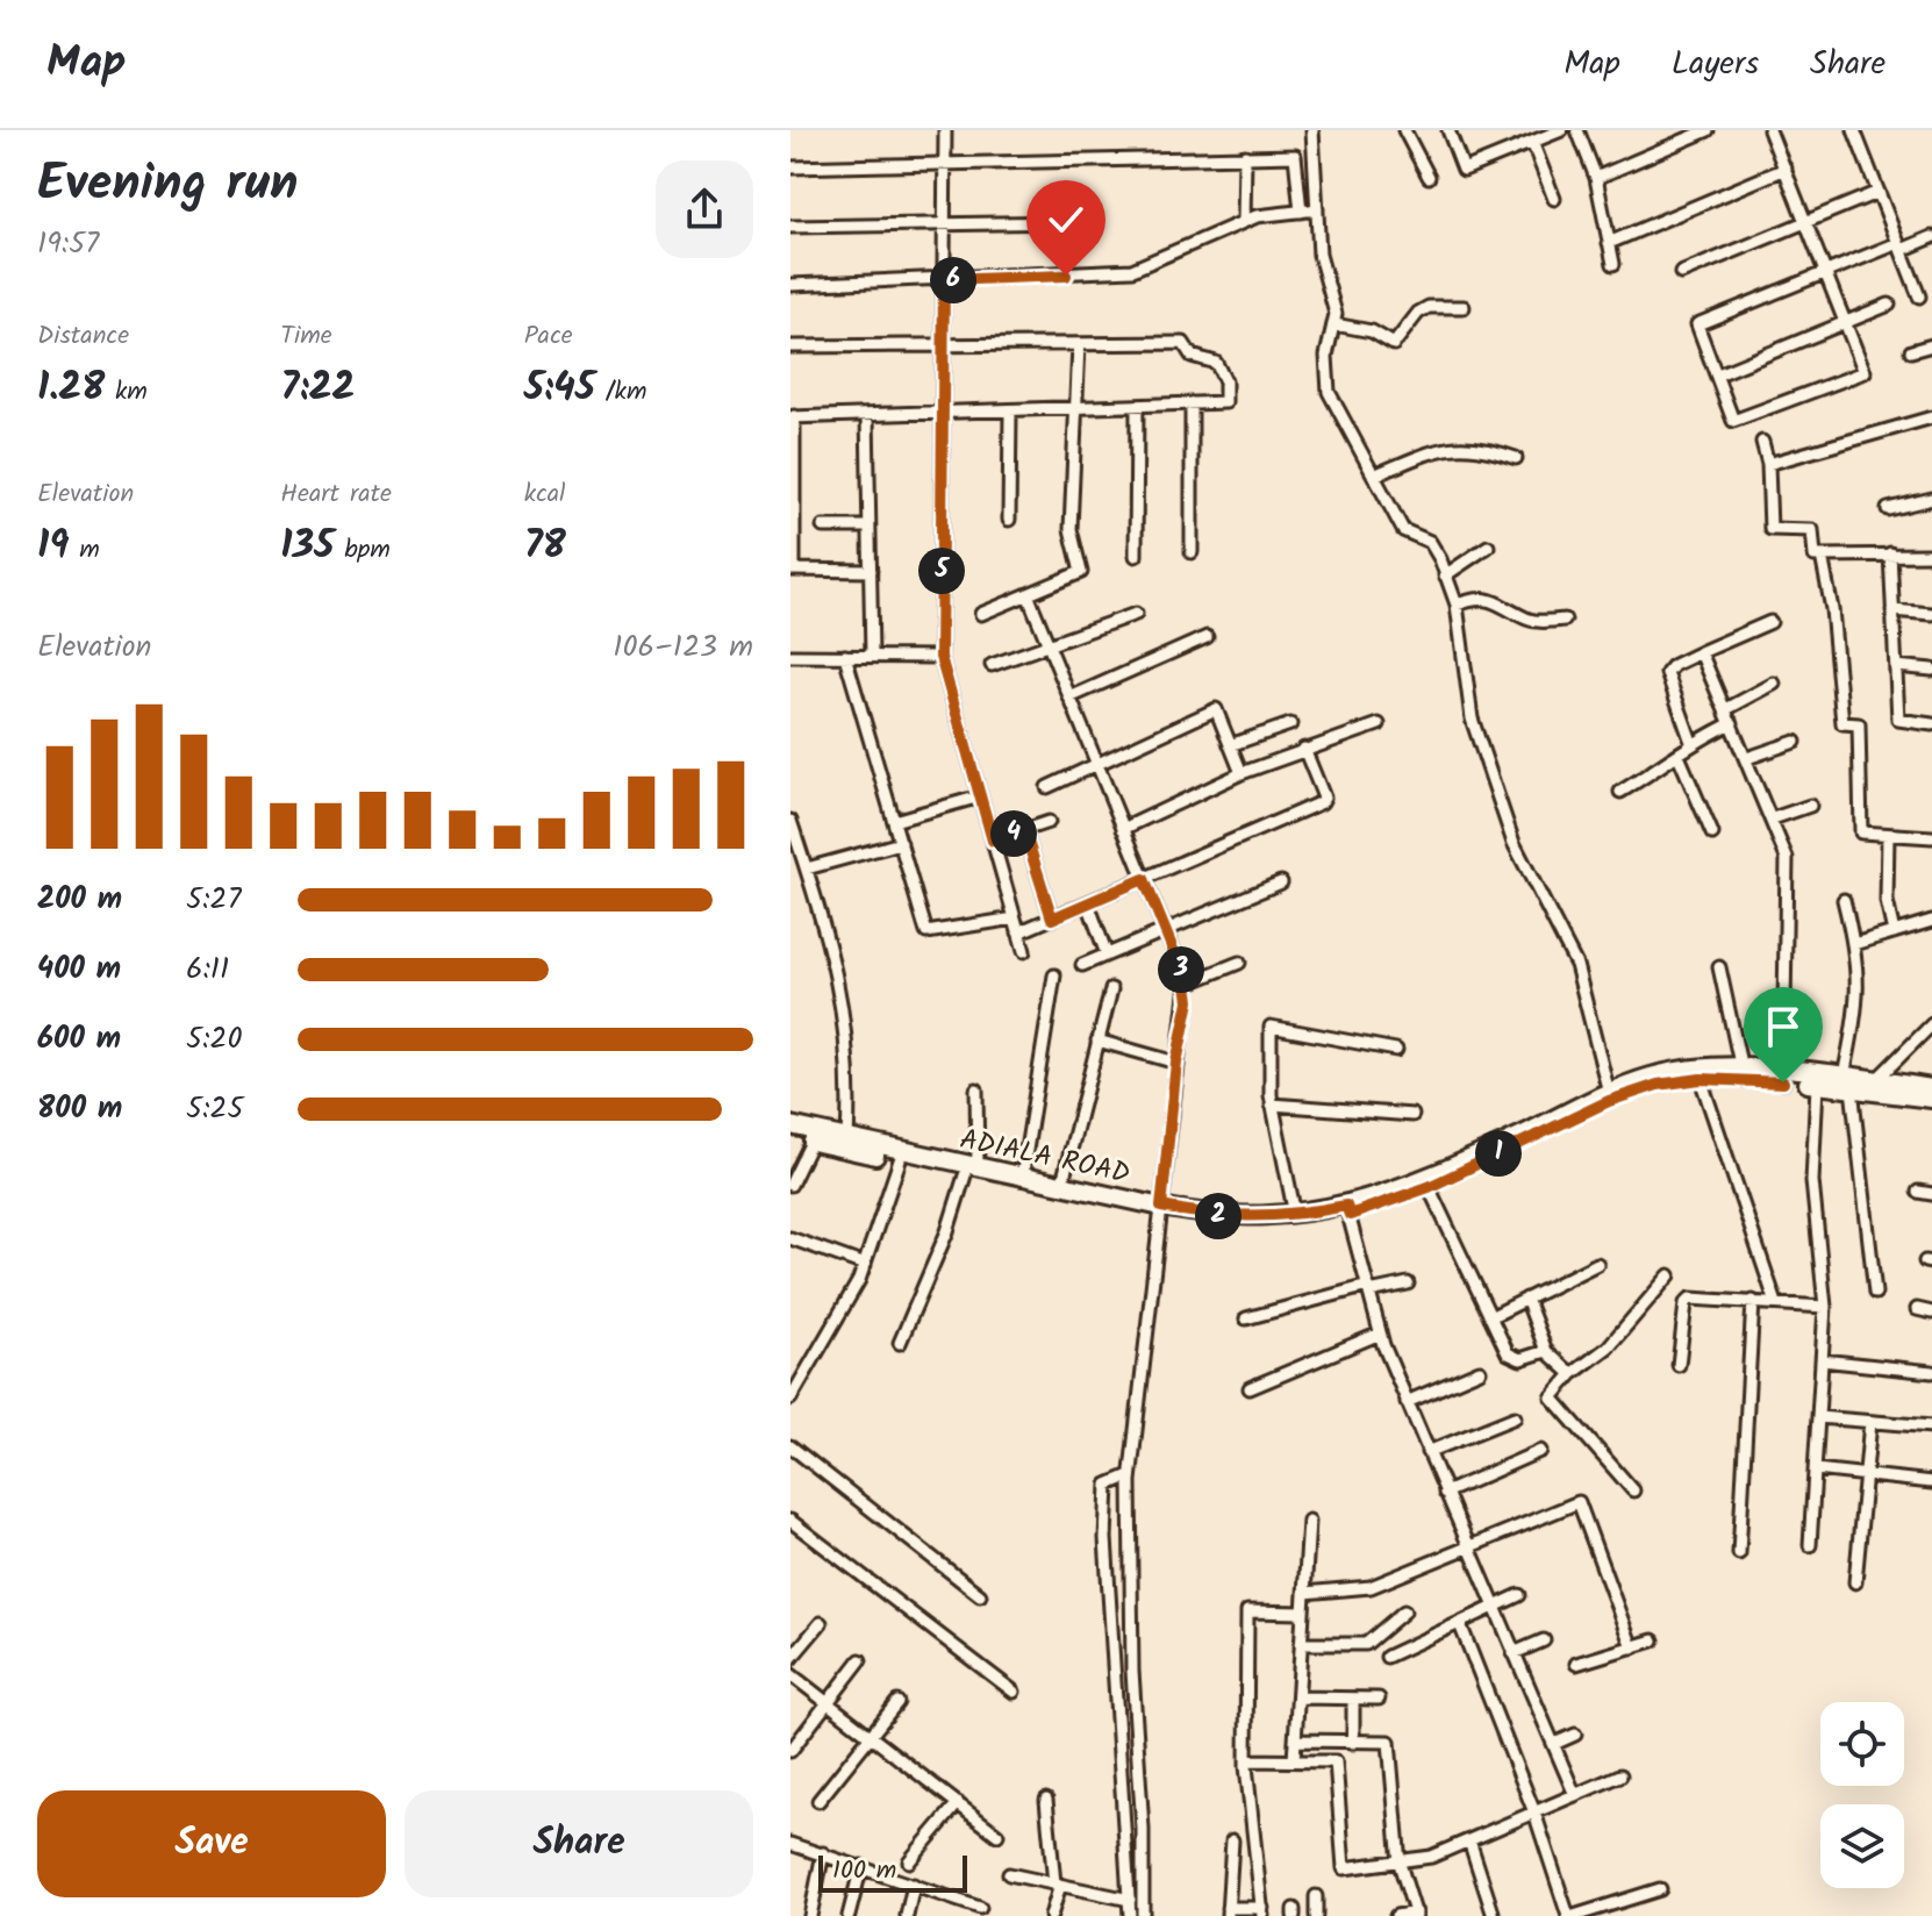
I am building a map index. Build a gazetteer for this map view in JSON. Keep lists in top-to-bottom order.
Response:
{
  "streets": {
    "main road": ["ADIALA ROAD"]
  },
  "scale_bar": "100 m",
  "page": {
    "header": "Map",
    "nav": ["Map", "Layers", "Share"],
    "heading": ["Evening run", "19:57"],
    "pins": [
      "6",
      "5",
      "4",
      "3",
      "1",
      "2"
    ],
    "stats": [
      ["Distance", "1.28 km"],
      ["Time", "7:22"],
      ["Pace", "5:45 /km"],
      ["Elevation", "19 m"],
      ["Heart rate", "135 bpm"],
      ["kcal", "78"]
    ],
    "chart": ["Elevation", "106–123 m"],
    "list": [
      {
        "name": "200 m",
        "note": "5:27"
      },
      {
        "name": "400 m",
        "note": "6:11"
      },
      {
        "name": "600 m",
        "note": "5:20"
      },
      {
        "name": "800 m",
        "note": "5:25"
      }
    ],
    "buttons": ["Save", "Share"],
    "scale": "100 m"
  }
}
